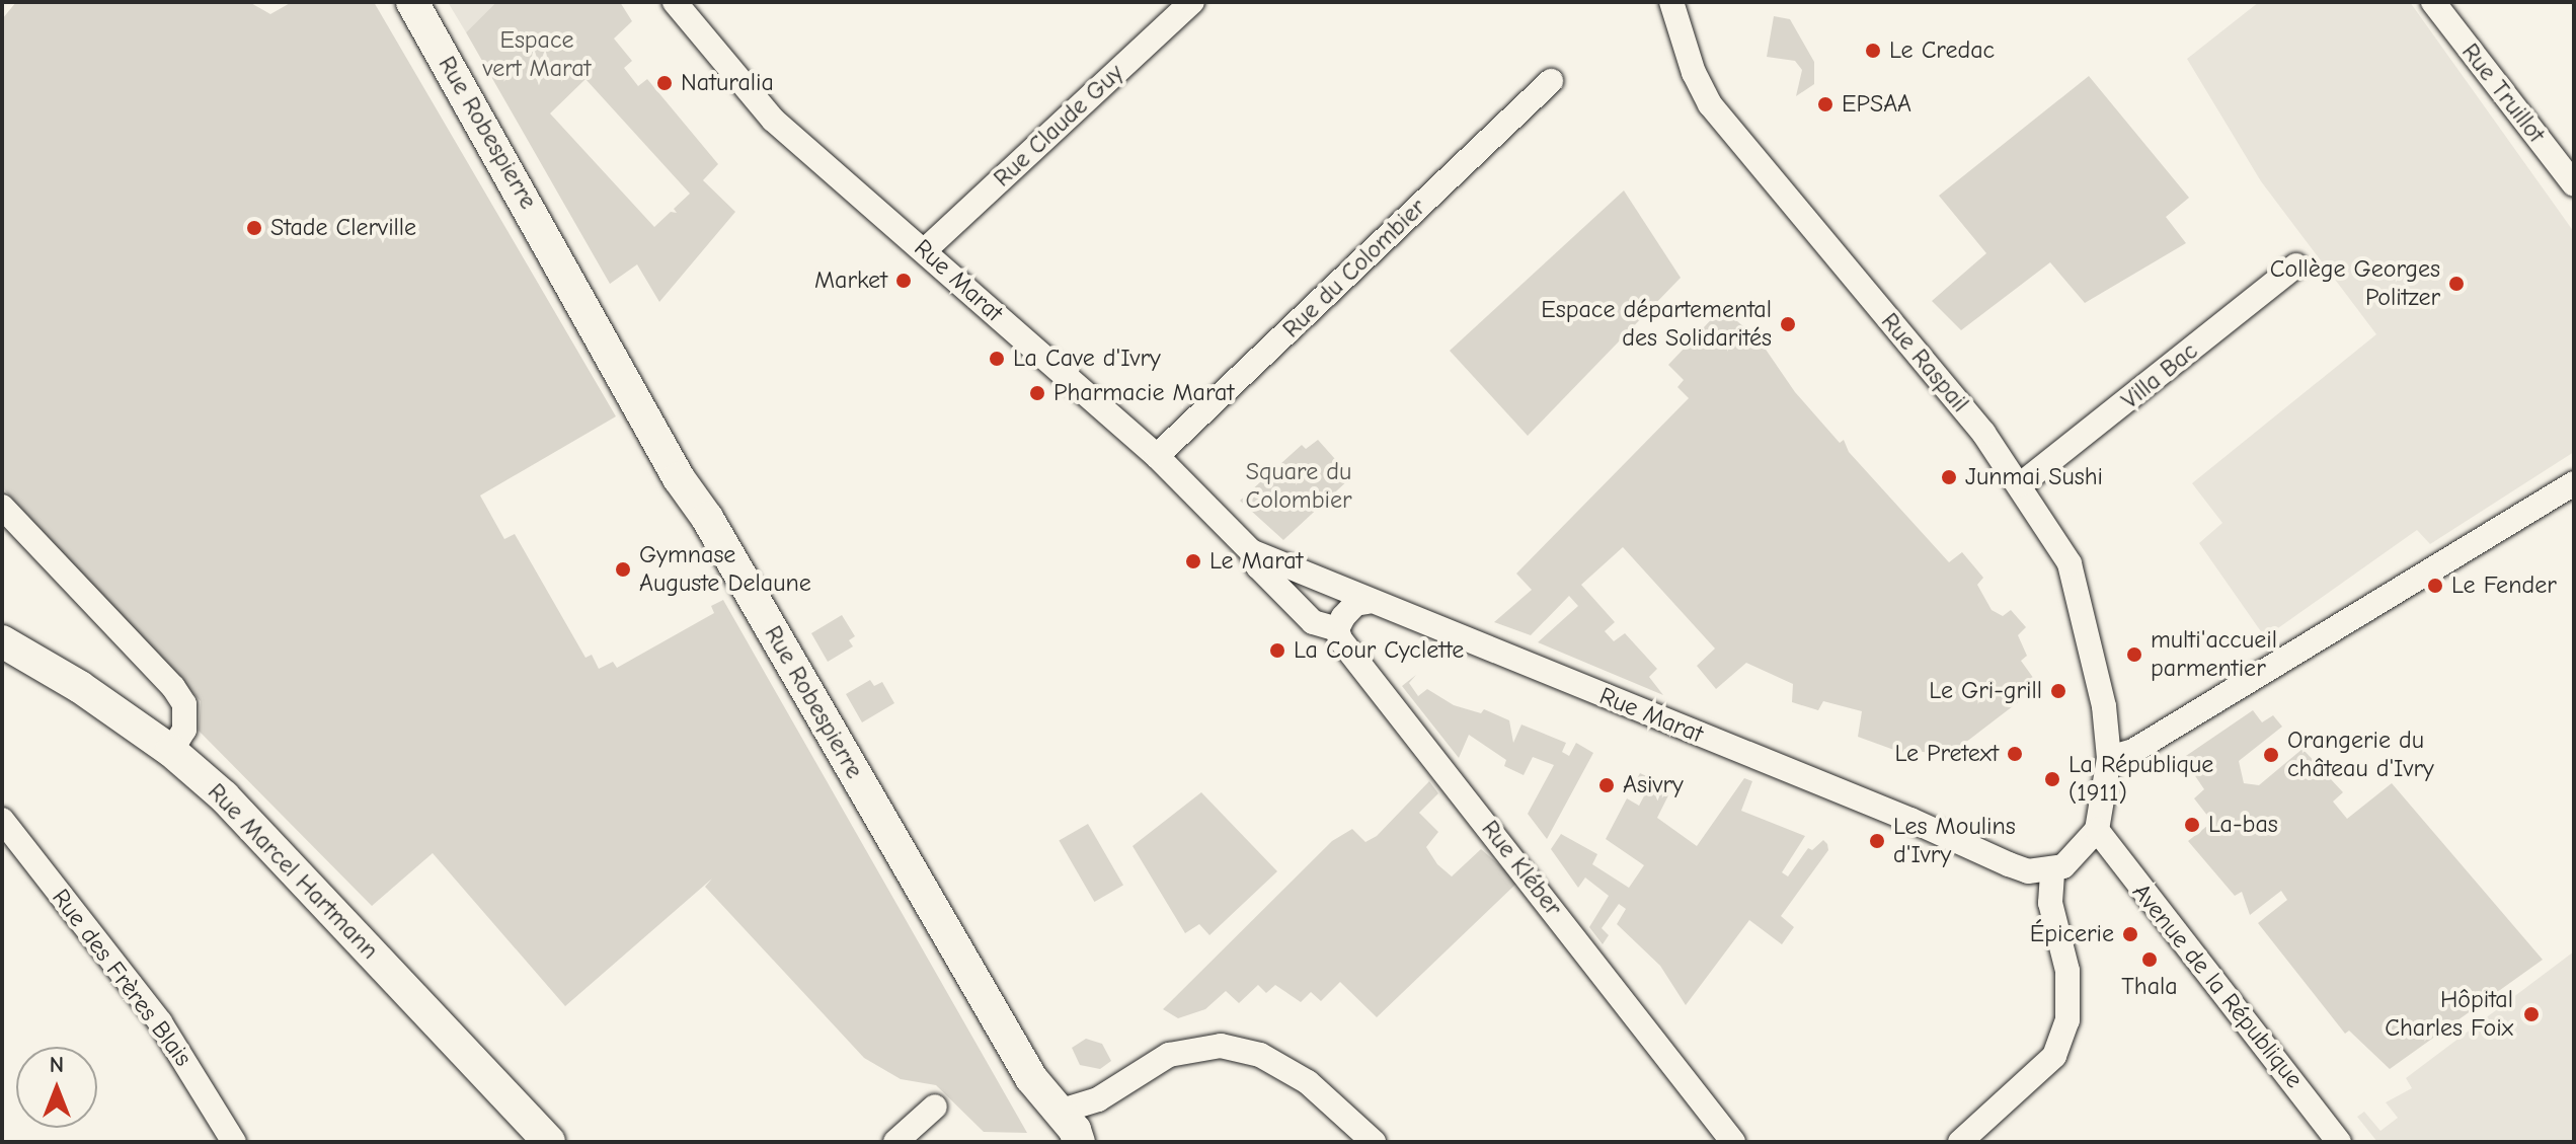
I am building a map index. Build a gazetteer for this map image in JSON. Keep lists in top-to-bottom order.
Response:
{
  "streets": {
    "main road": ["Rue Robespierre", "Rue Marcel Hartmann"],
    "street": [
      "Rue Truillot",
      "Rue Claude Guy",
      "Rue du Colombier",
      "Rue Marat",
      "Rue Raspail",
      "Villa Bac",
      "Rue Kléber",
      "Rue des Frères Blais",
      "Avenue de la République"
    ]
  },
  "crossings": [
    ["Rue Claude Guy", "Rue Marat"],
    ["Rue du Colombier", "Rue Marat"],
    ["Rue Marat", "Rue Kléber"],
    ["Rue Raspail", "Villa Bac"],
    ["Rue Raspail", "Avenue de la République"]
  ],
  "parks": ["Espace vert Marat", "Square du Colombier"],
  "places": [
    "Le Credac",
    "Naturalia",
    "EPSAA",
    "Stade Clerville",
    "Market",
    "Collège Georges Politzer",
    "Espace départemental des Solidarités",
    "La Cave d'Ivry",
    "Pharmacie Marat",
    "Junmai Sushi",
    "Le Marat",
    "Gymnase Auguste Delaune",
    "Le Fender",
    "La Cour Cyclette",
    "multi'accueil parmentier",
    "Le Gri-grill",
    "Le Pretext",
    "Orangerie du château d'Ivry",
    "La République (1911)",
    "Asivry",
    "La-bas",
    "Les Moulins d'Ivry",
    "Épicerie",
    "Thala",
    "Hôpital Charles Foix"
  ],
  "north": "top"
}
